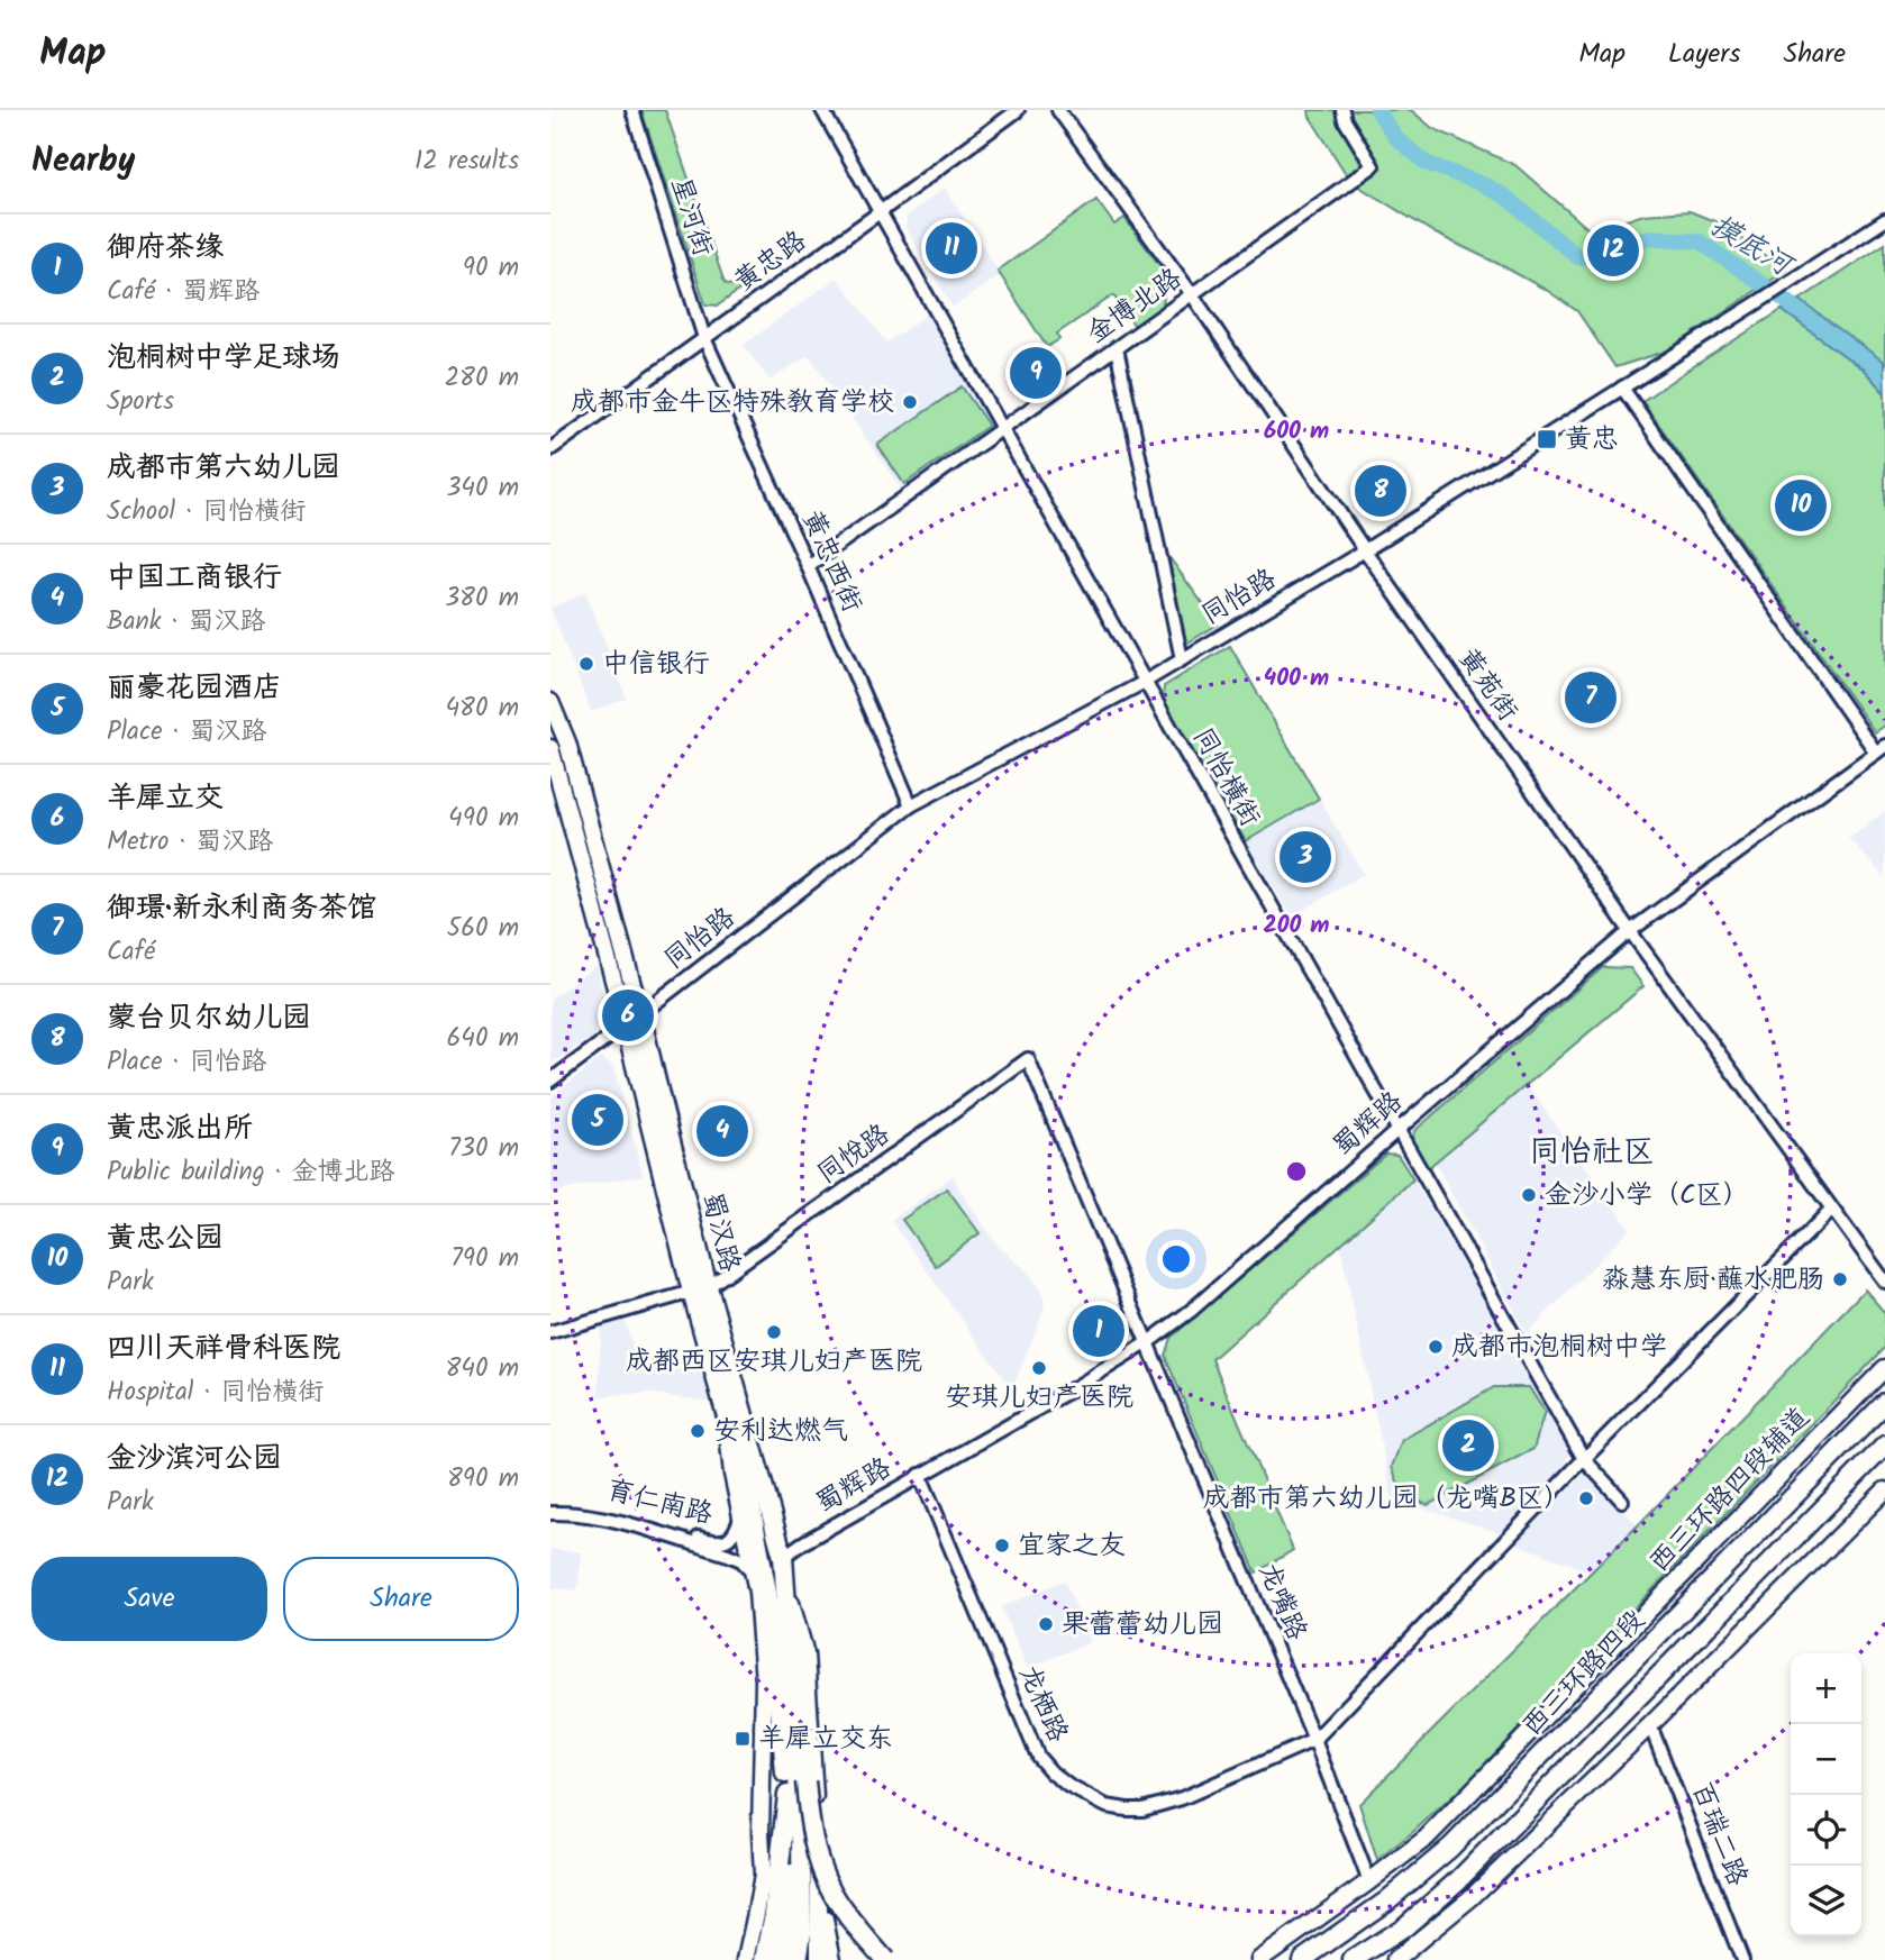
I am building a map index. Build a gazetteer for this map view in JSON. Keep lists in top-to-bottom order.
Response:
{
  "streets": {
    "highway": ["蜀汉路", "西三环路四段"],
    "main road": ["西三环路四段辅道"],
    "street": [
      "星河街",
      "黄忠路",
      "金博北路",
      "黄忠西街",
      "同怡路",
      "黄苑街",
      "同怡横街",
      "蜀辉路",
      "同悦路",
      "育仁南路",
      "龙嘴路",
      "龙栖路",
      "百瑞二路"
    ]
  },
  "crossings": [
    ["星河街", "黄忠路"],
    ["星河街", "黄忠西街"],
    ["黄忠路", "黄忠西街"],
    ["黄忠路", "同怡横街"],
    ["金博北路", "黄忠西街"],
    ["金博北路", "黄苑街"],
    ["金博北路", "同怡横街"],
    ["黄忠西街", "同怡路"],
    ["同怡路", "黄苑街"],
    ["同怡路", "同怡横街"],
    ["同怡路", "蜀汉路"],
    ["黄苑街", "蜀辉路"],
    ["同怡横街", "蜀辉路"],
    ["蜀辉路", "蜀汉路"],
    ["蜀辉路", "龙嘴路"],
    ["蜀辉路", "龙栖路"],
    ["同悦路", "蜀汉路"],
    ["同悦路", "龙嘴路"],
    ["西三环路四段辅道", "龙嘴路"],
    ["龙嘴路", "龙栖路"]
  ],
  "districts": ["同怡社区"],
  "water": ["摸底河"],
  "places": {
    "other": [
      "成都市金牛区特殊教育学校",
      "中信银行",
      "金沙小学（C区）",
      "淼慧东厨·蘸水肥肠",
      "成都西区安琪儿妇产医院",
      "成都市泡桐树中学",
      "安琪儿妇产医院",
      "安利达燃气",
      "成都市第六幼儿园（龙嘴B区）",
      "宜家之友",
      "果蕾蕾幼儿园"
    ],
    "transit": ["黄忠", "羊犀立交东"]
  },
  "page": {
    "header": "Map",
    "nav": ["Map", "Layers", "Share"],
    "heading": ["Nearby", "12 results"],
    "list": [
      {
        "mark": "1",
        "name": "御府茶缘",
        "note": "Café · 蜀辉路",
        "value": "90 m"
      },
      {
        "mark": "2",
        "name": "泡桐树中学足球场",
        "note": "Sports",
        "value": "280 m"
      },
      {
        "mark": "3",
        "name": "成都市第六幼儿园",
        "note": "School · 同怡横街",
        "value": "340 m"
      },
      {
        "mark": "4",
        "name": "中国工商银行",
        "note": "Bank · 蜀汉路",
        "value": "380 m"
      },
      {
        "mark": "5",
        "name": "丽豪花园酒店",
        "note": "Place · 蜀汉路",
        "value": "480 m"
      },
      {
        "mark": "6",
        "name": "羊犀立交",
        "note": "Metro · 蜀汉路",
        "value": "490 m"
      },
      {
        "mark": "7",
        "name": "御璟·新永利商务茶馆",
        "note": "Café",
        "value": "560 m"
      },
      {
        "mark": "8",
        "name": "蒙台贝尔幼儿园",
        "note": "Place · 同怡路",
        "value": "640 m"
      },
      {
        "mark": "9",
        "name": "黄忠派出所",
        "note": "Public building · 金博北路",
        "value": "730 m"
      },
      {
        "mark": "10",
        "name": "黄忠公园",
        "note": "Park",
        "value": "790 m"
      },
      {
        "mark": "11",
        "name": "四川天祥骨科医院",
        "note": "Hospital · 同怡横街",
        "value": "840 m"
      },
      {
        "mark": "12",
        "name": "金沙滨河公园",
        "note": "Park",
        "value": "890 m"
      }
    ],
    "pins": [
      "11",
      "12",
      "9",
      "8",
      "10",
      "7",
      "3",
      "6",
      "5",
      "4",
      "1",
      "2"
    ],
    "buttons": ["Save", "Share"],
    "map_buttons": ["+", "−"]
  },
  "rings": ["600 m", "400 m", "200 m"]
}
